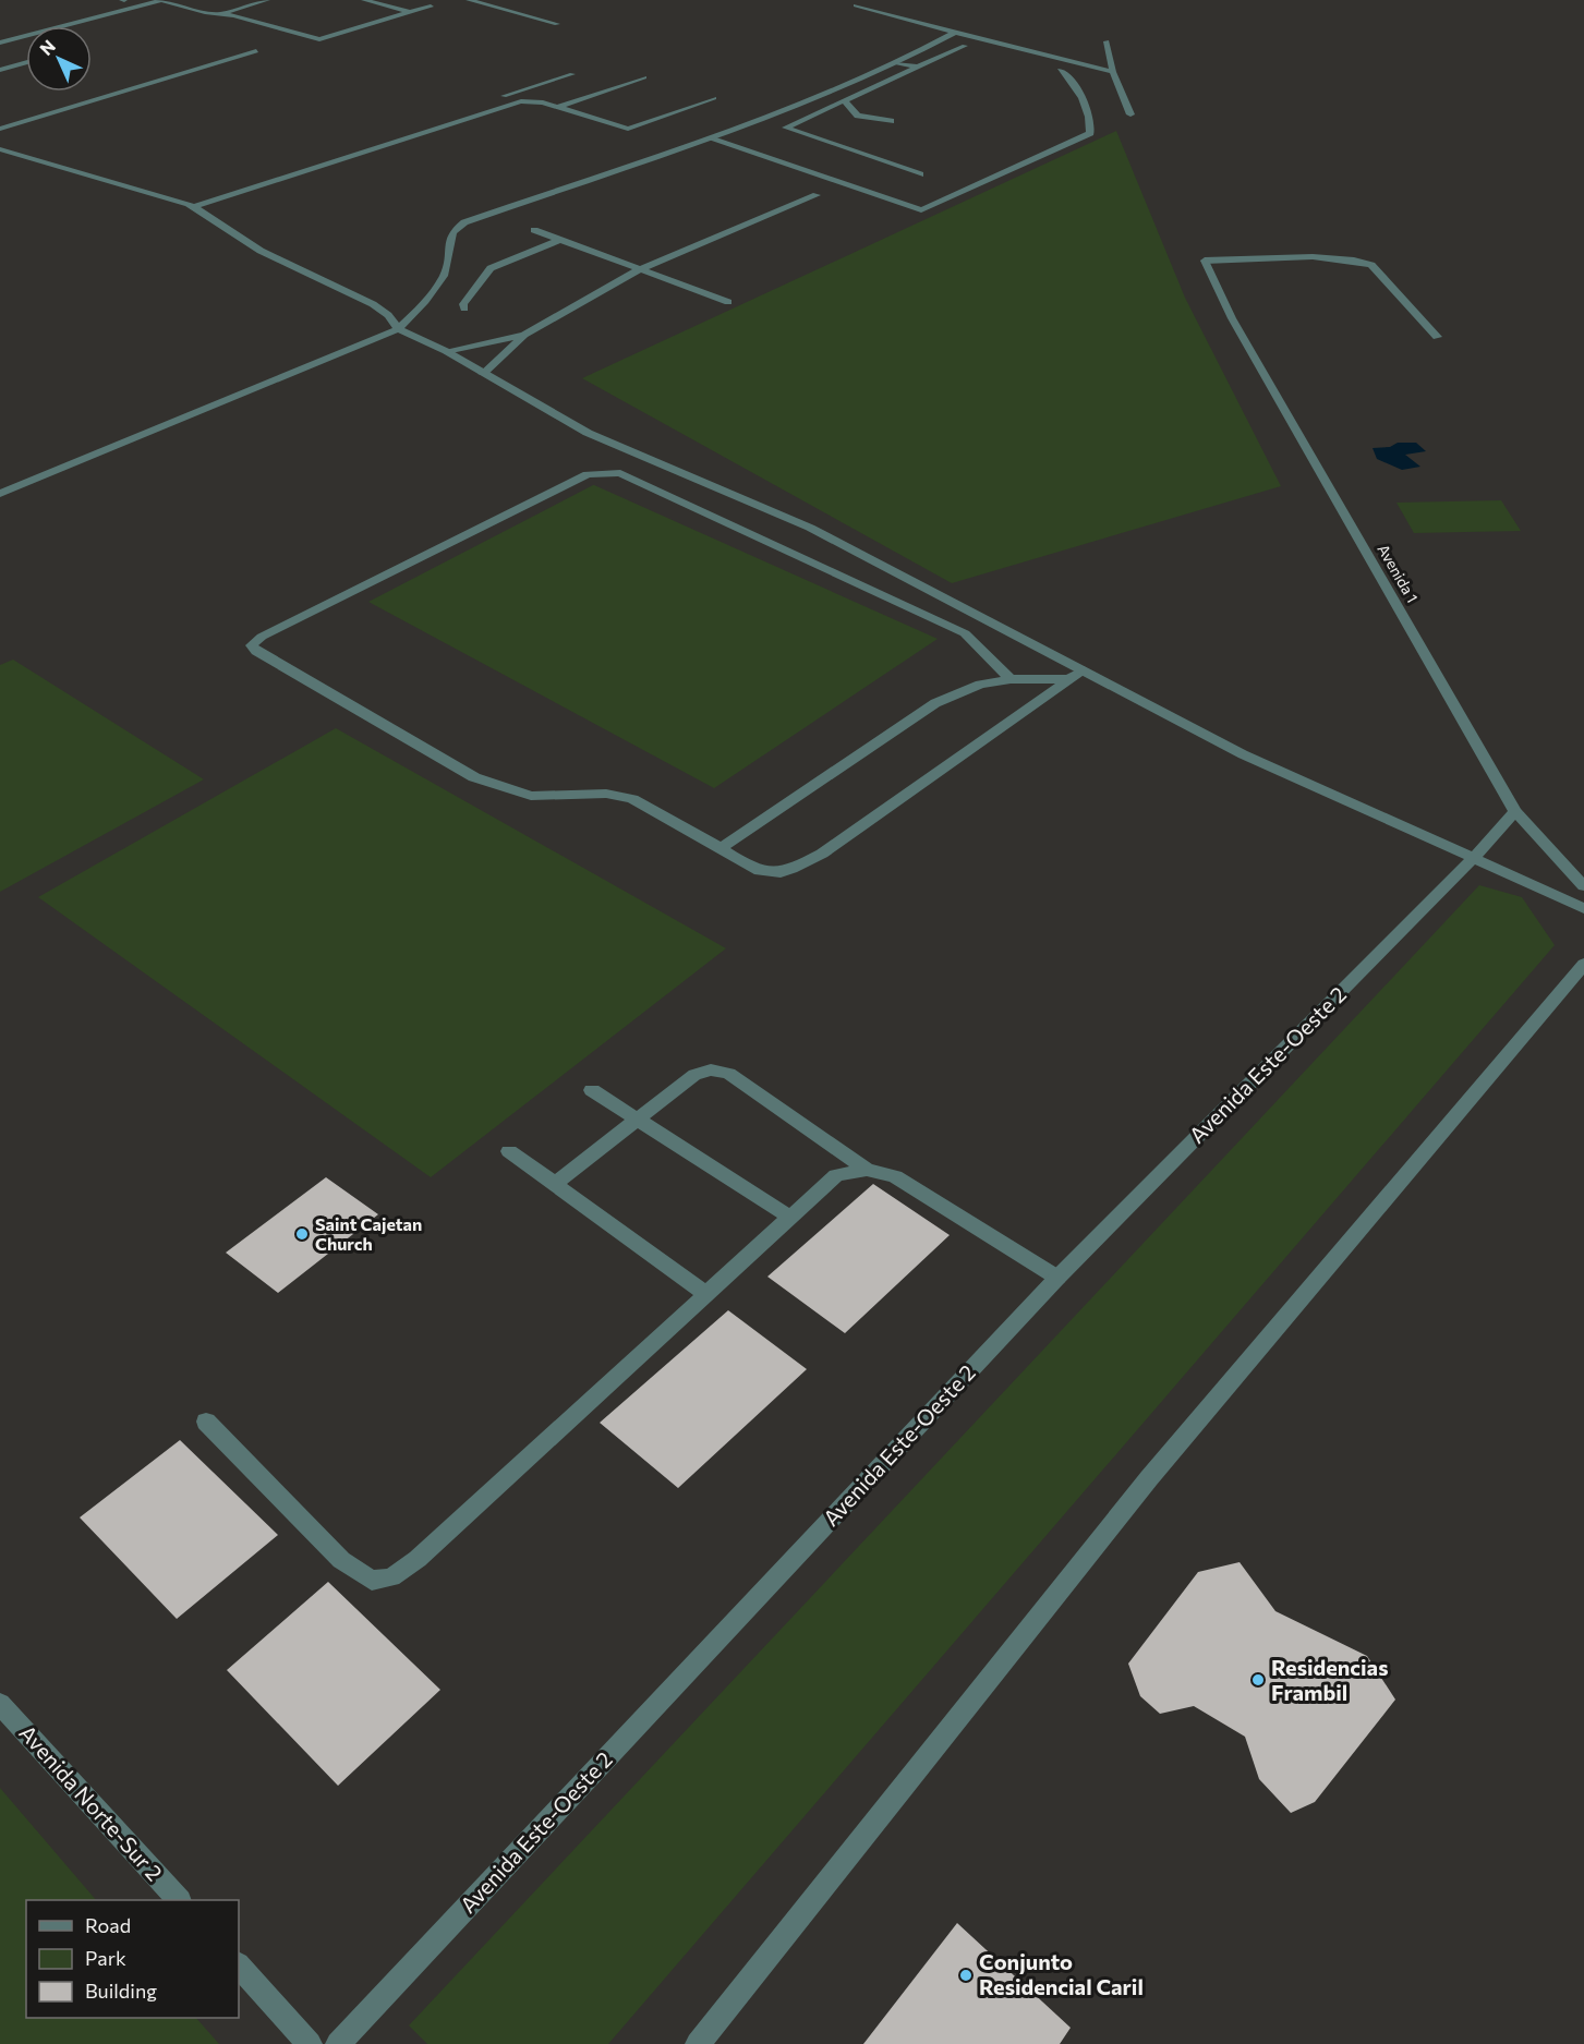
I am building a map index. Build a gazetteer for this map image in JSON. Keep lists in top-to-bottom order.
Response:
{
  "streets": {
    "street": ["Avenida 1", "Avenida Este-Oeste 2", "Avenida Norte-Sur 2"]
  },
  "crossings": [
    ["Avenida 1", "Avenida Este-Oeste 2"]
  ],
  "places": ["Saint Cajetan Church", "Residencias Frambil", "Conjunto Residencial Caril"],
  "legend": ["Road", "Park", "Building"],
  "north": "top left"
}
